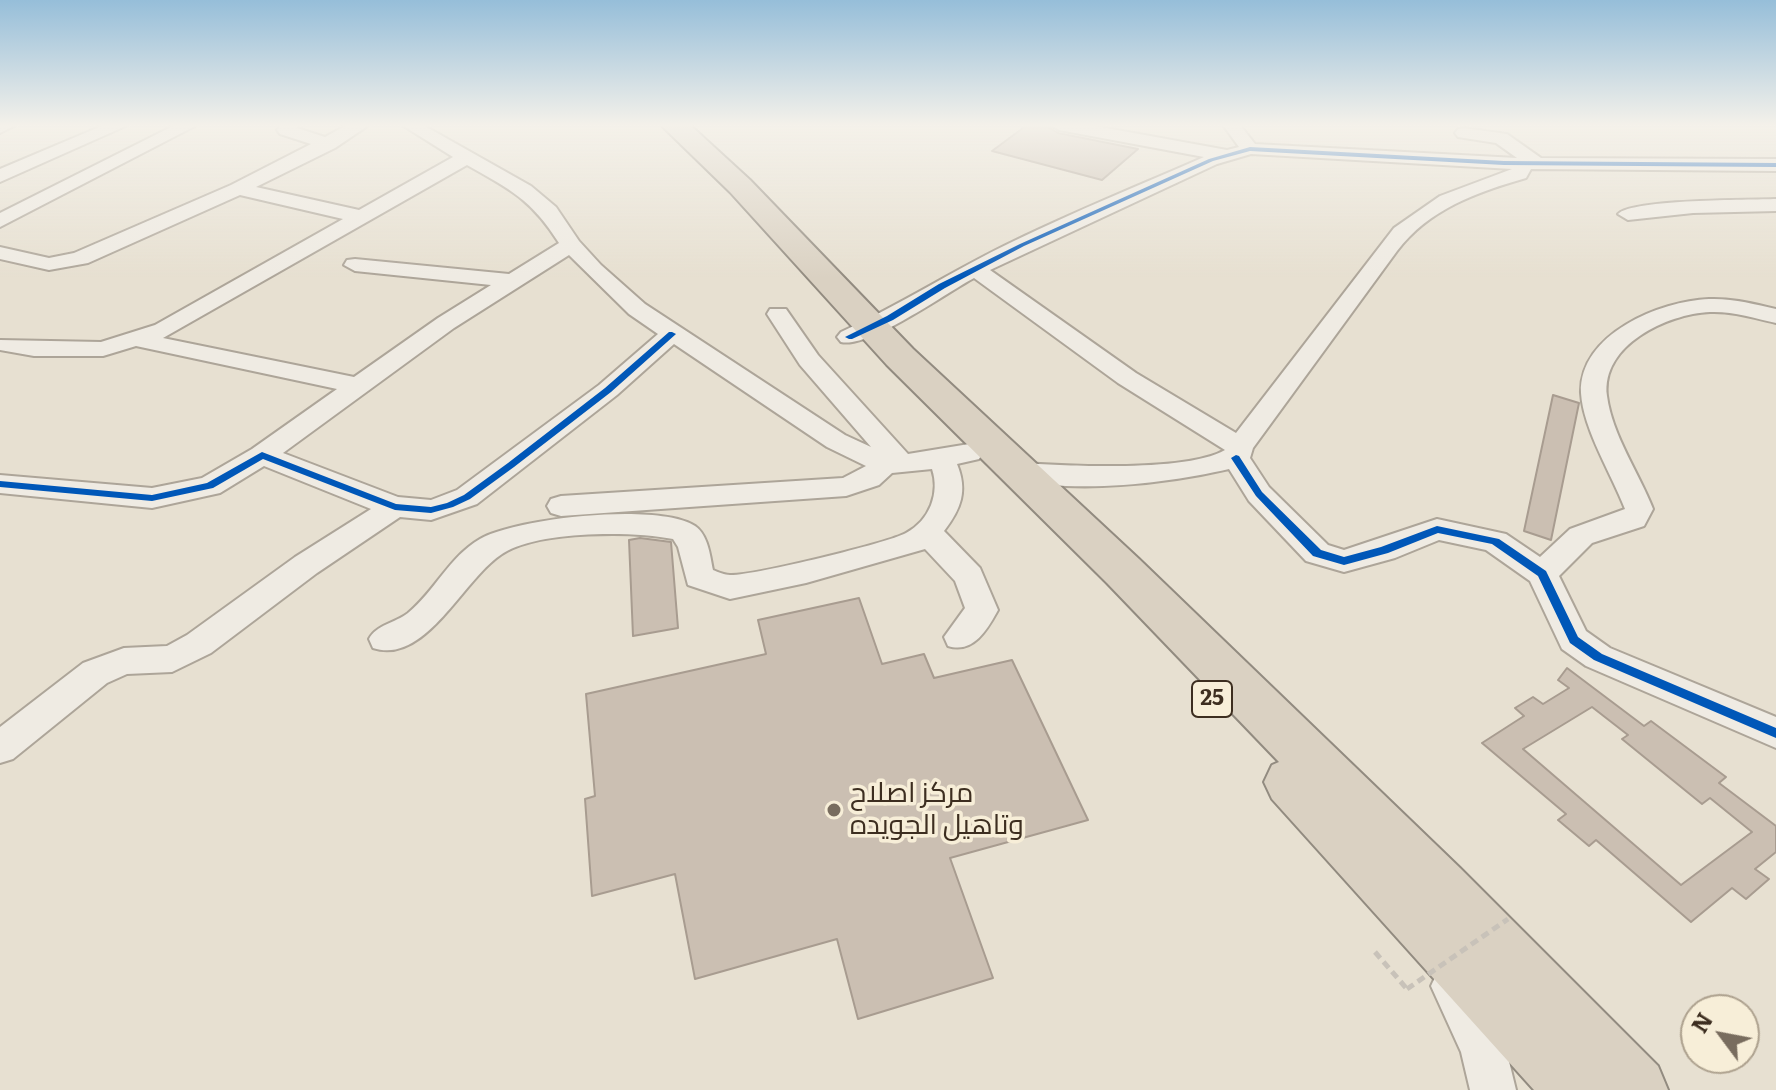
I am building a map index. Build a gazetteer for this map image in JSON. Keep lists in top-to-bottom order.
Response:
{
  "streets": {
    "highway": ["25"]
  },
  "places": ["مركز اصلاح وتاهيل الجويده"],
  "north": "top left"
}
